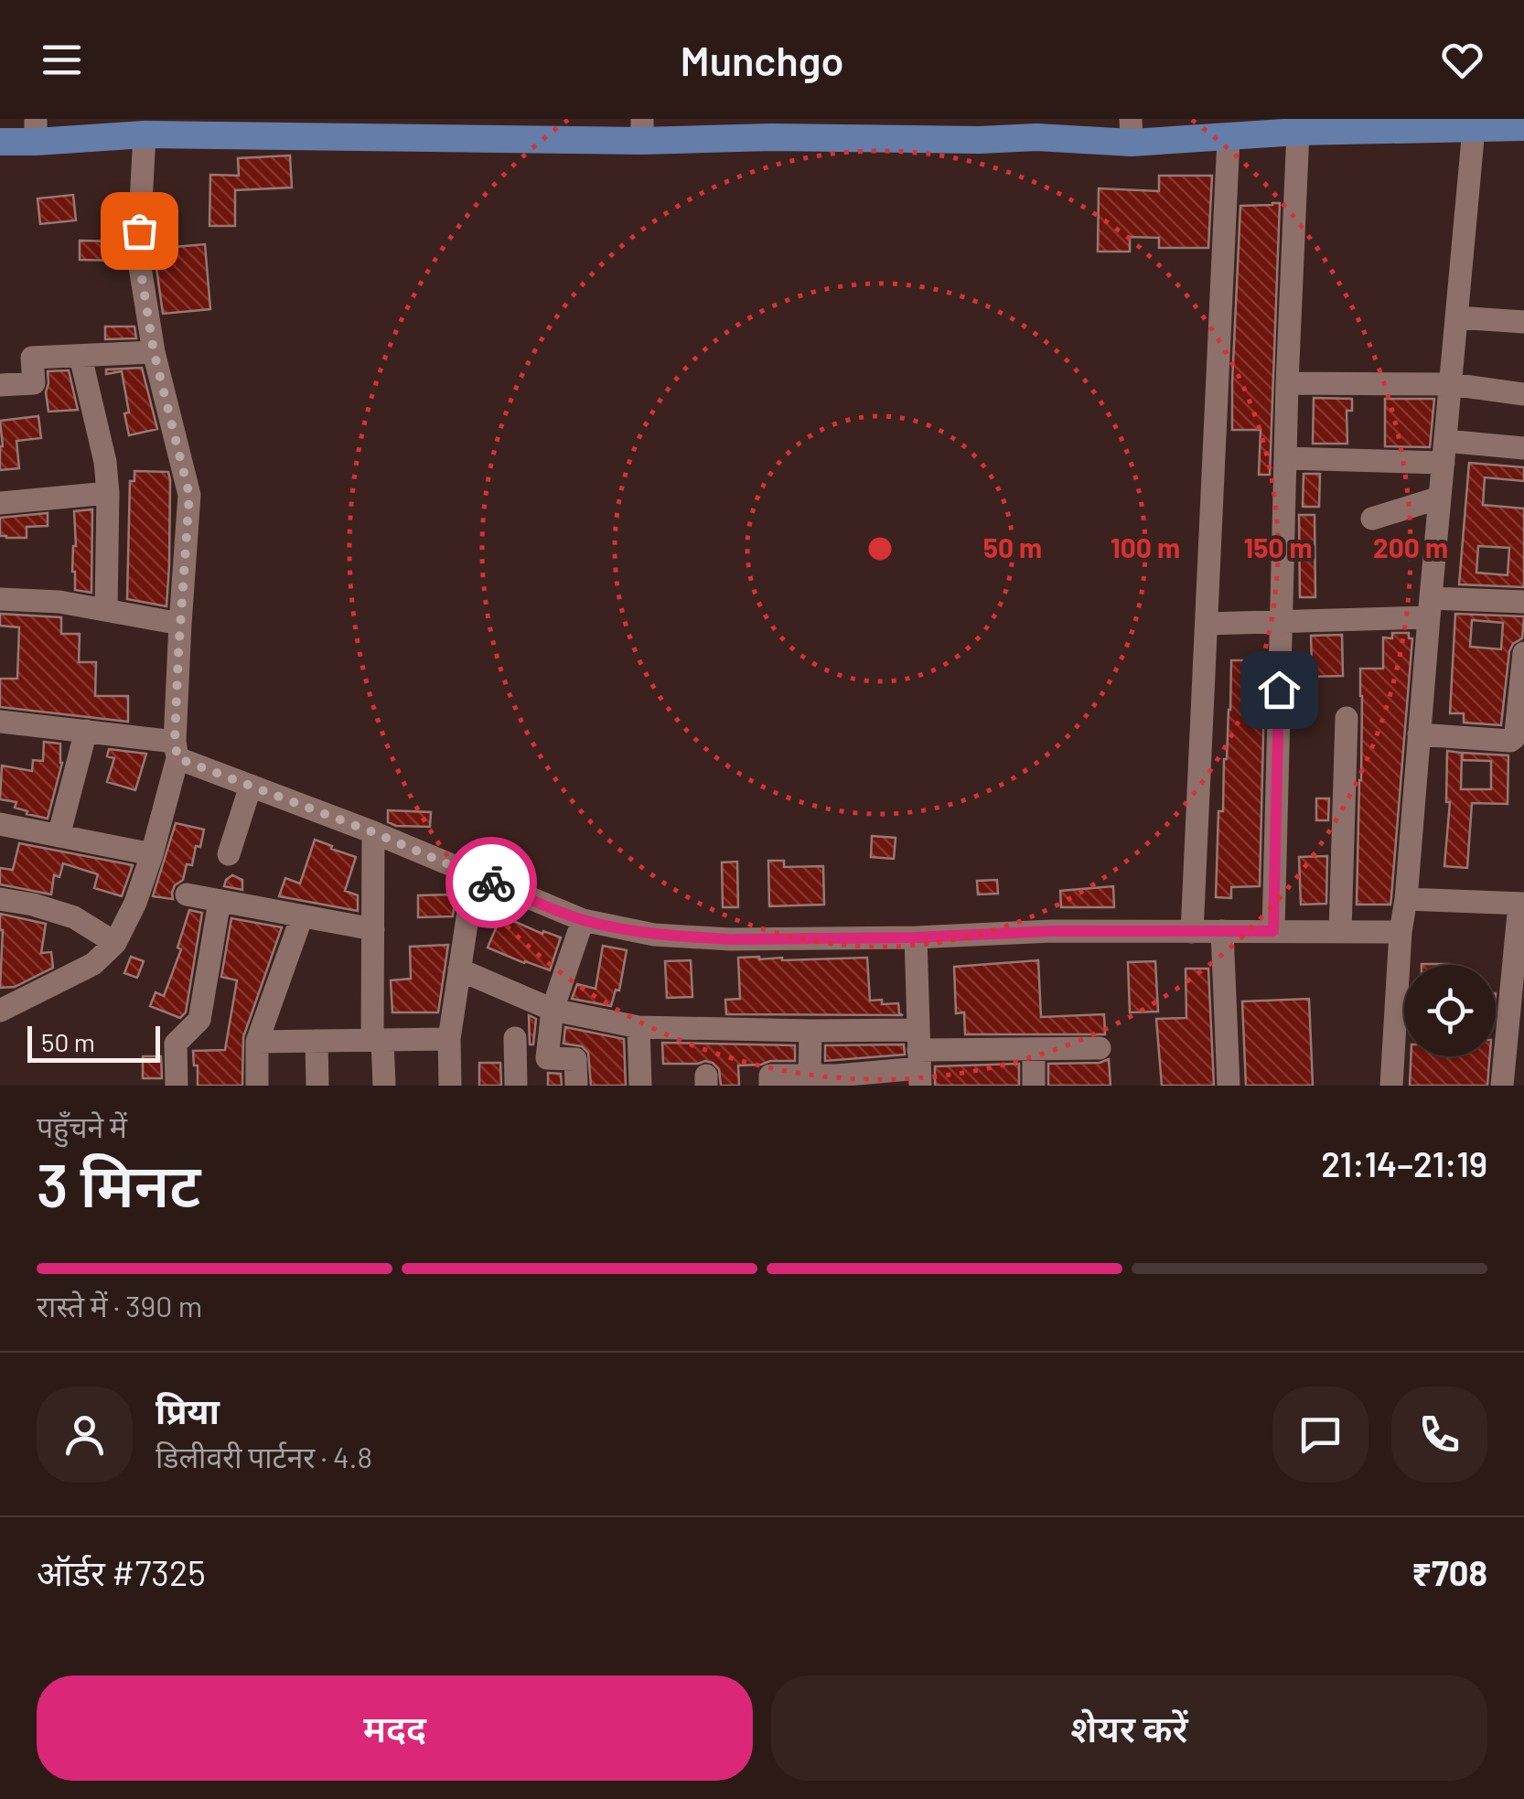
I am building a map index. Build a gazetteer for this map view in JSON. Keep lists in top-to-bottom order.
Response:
{
  "scale_bar": "50 m",
  "page": {
    "header": "Munchgo",
    "scale": "50 m",
    "heading": ["3 मिनट", "पहुँचने में", "21:14–21:19"],
    "panel": [
      "प्रिया",
      "डिलीवरी पार्टनर · 4.8",
      "ऑर्डर #7325",
      "₹708"
    ],
    "bar": "रास्ते में · 390 m",
    "buttons": ["मदद", "शेयर करें"]
  },
  "rings": [
    "50 m",
    "100 m",
    "150 m",
    "200 m"
  ]
}
